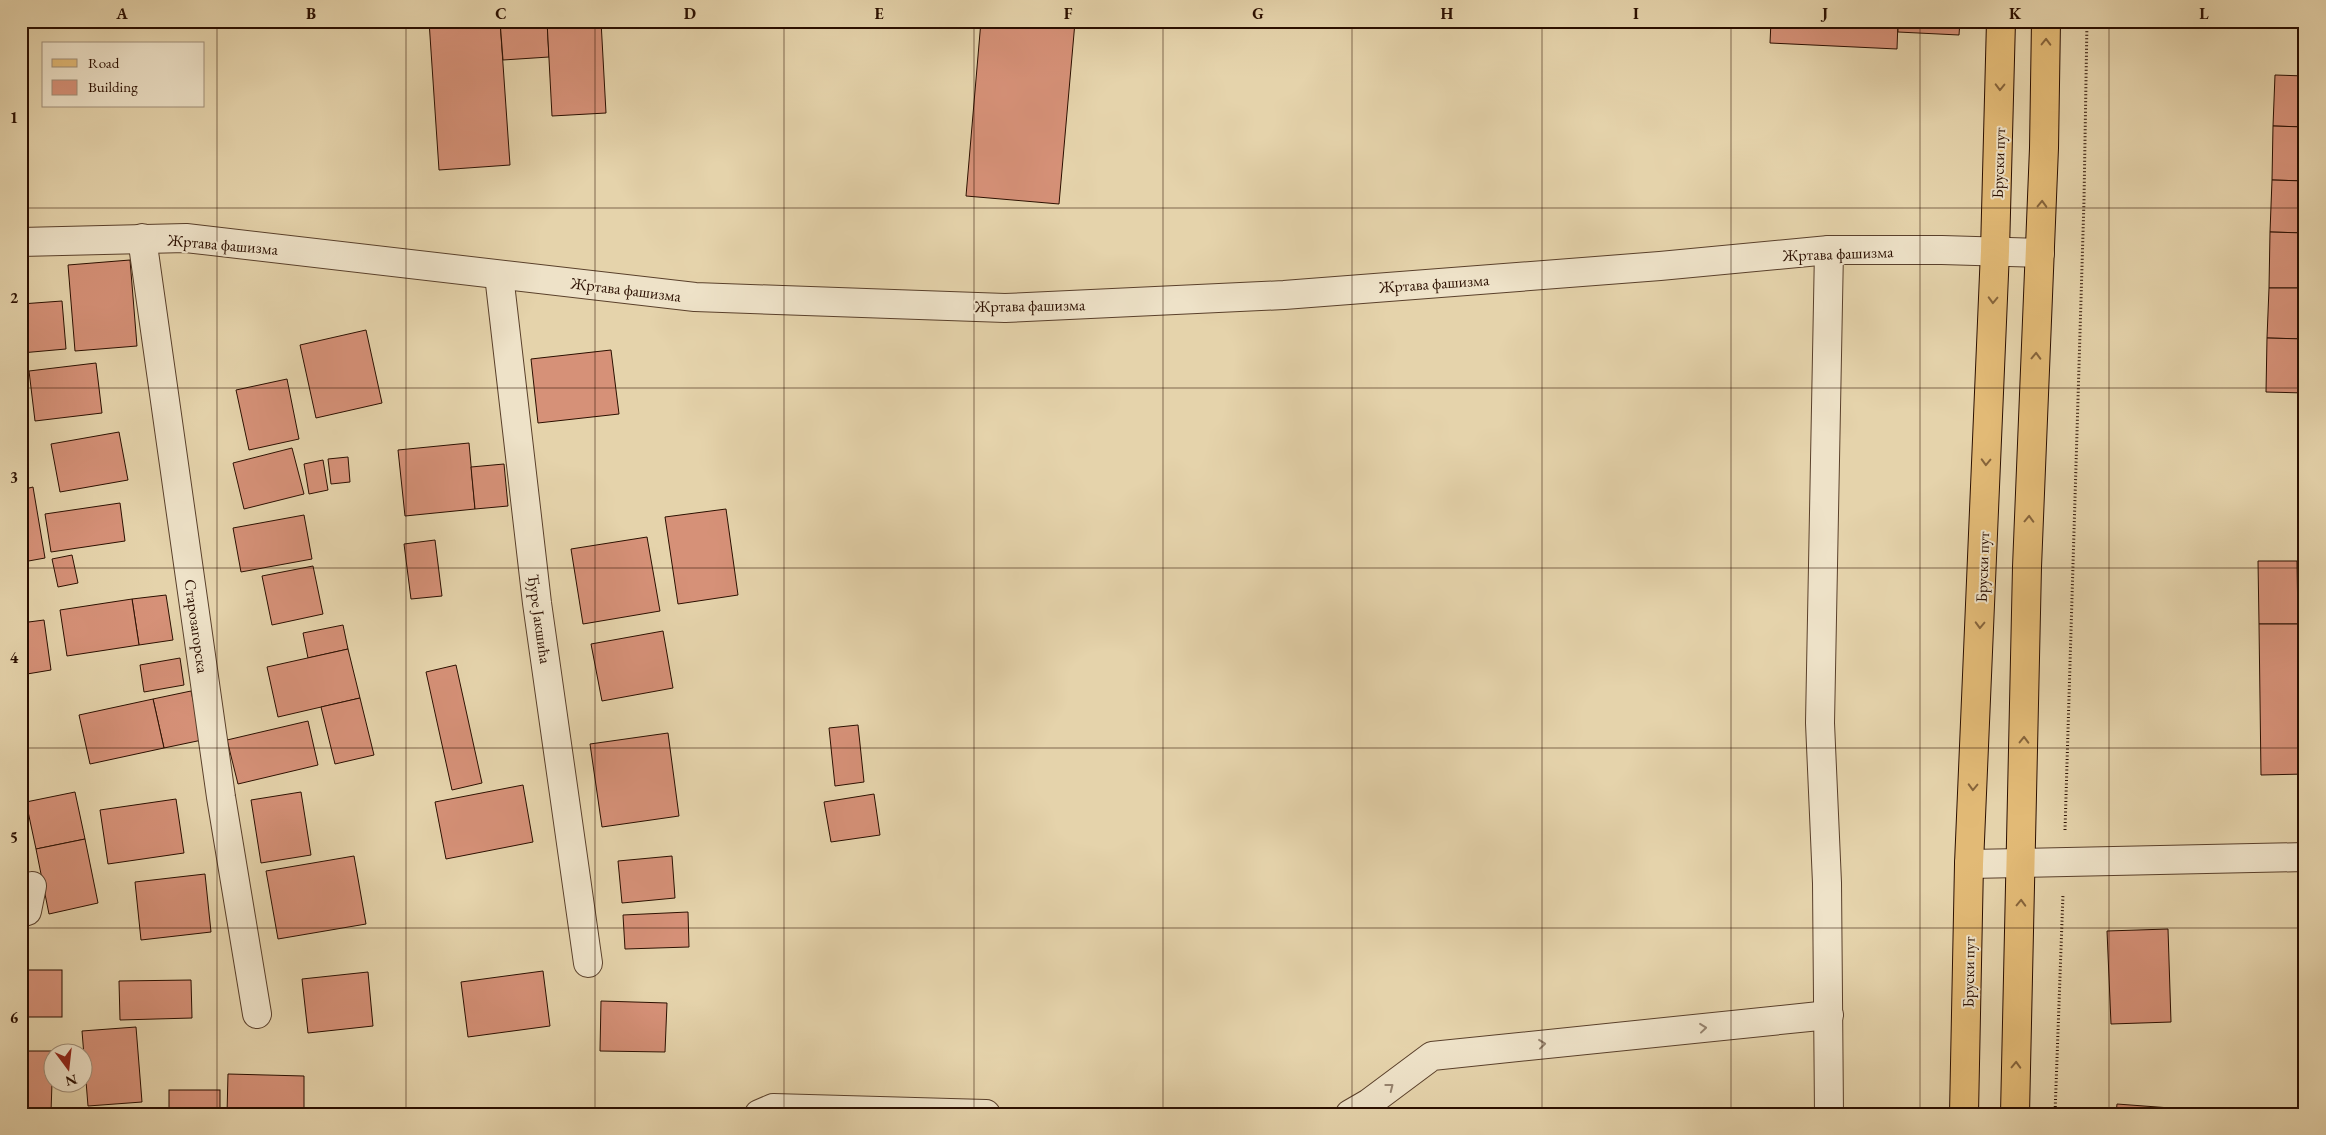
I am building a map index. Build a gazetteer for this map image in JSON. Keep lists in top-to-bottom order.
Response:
{
  "streets": {
    "main road": ["Бруски пут"],
    "street": ["Жртава фашизма", "Ђуре Јакшића", "Старозагорска"]
  },
  "crossings": [
    ["Бруски пут", "Жртава фашизма"],
    ["Жртава фашизма", "Ђуре Јакшића"],
    ["Жртава фашизма", "Старозагорска"]
  ],
  "legend": ["Road", "Building"],
  "north": "bottom",
  "grid": {
    "columns": [
      "A",
      "B",
      "C",
      "D",
      "E",
      "F",
      "G",
      "H",
      "I",
      "J",
      "K",
      "L"
    ],
    "rows": [
      "1",
      "2",
      "3",
      "4",
      "5",
      "6"
    ]
  }
}
